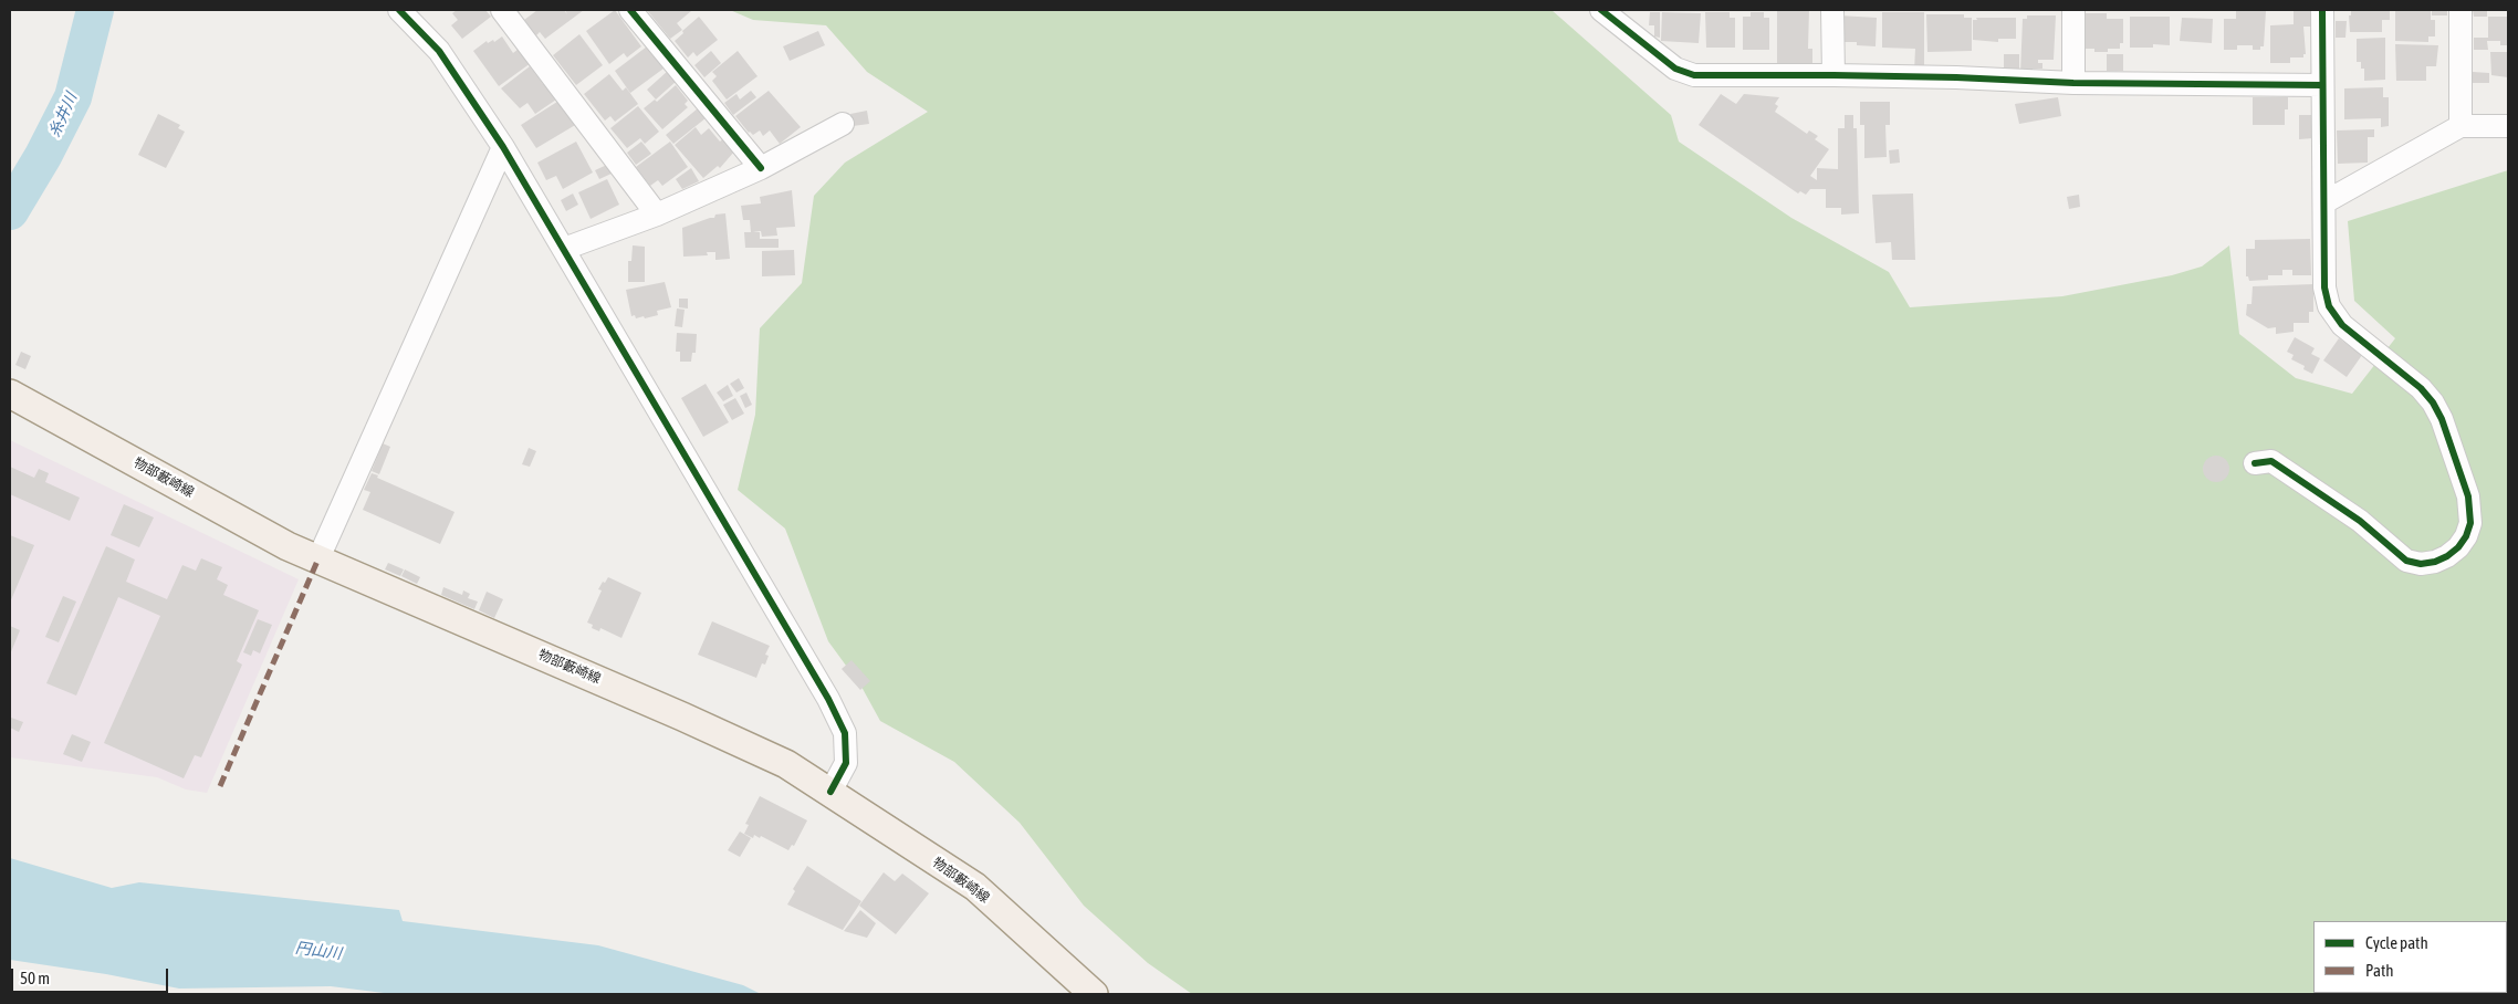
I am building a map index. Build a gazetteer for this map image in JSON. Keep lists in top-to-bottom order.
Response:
{
  "streets": {
    "main road": ["物部藪崎線"]
  },
  "water": ["糸井川", "円山川"],
  "legend": ["Cycle path", "Path"],
  "scale_bar": "50 m"
}
